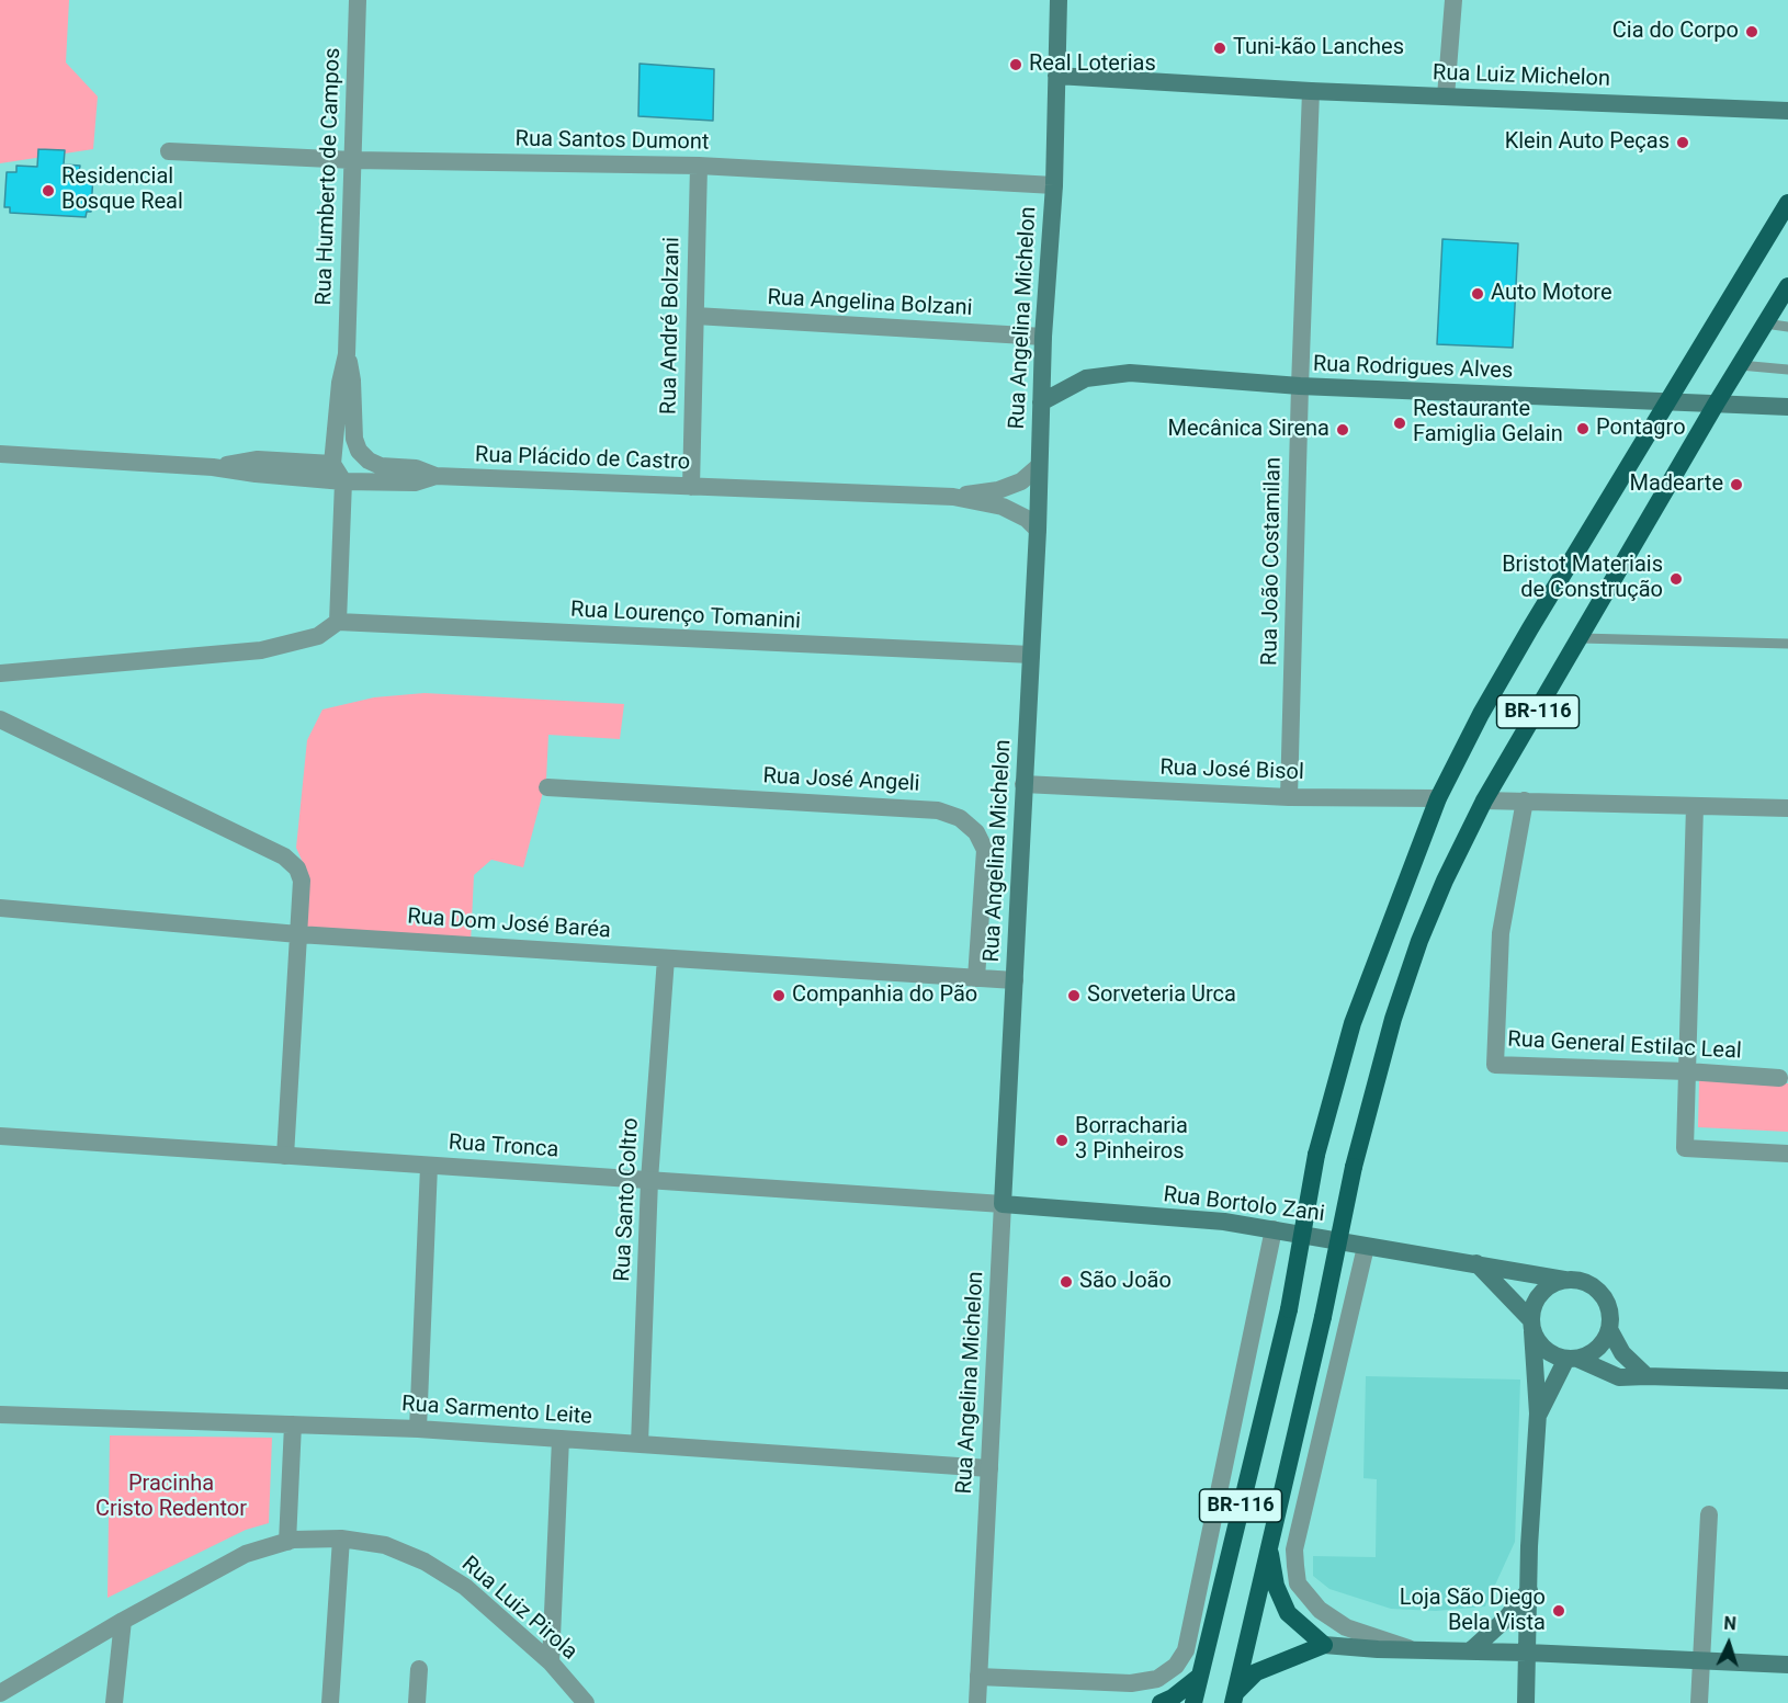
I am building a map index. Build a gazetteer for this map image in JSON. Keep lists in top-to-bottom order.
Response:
{
  "streets": {
    "highway": ["BR-116"],
    "main road": [
      "Rua Luiz Michelon",
      "Rua Angelina Michelon",
      "Rua Rodrigues Alves",
      "Rua Bortolo Zani"
    ],
    "street": [
      "Rua Santos Dumont",
      "Rua Humberto de Campos",
      "Rua Angelina Bolzani",
      "Rua André Bolzani",
      "Rua Plácido de Castro",
      "Rua João Costamilan",
      "Rua Lourenço Tomanini",
      "Rua José Bisol",
      "Rua José Angeli",
      "Rua Dom José Baréa",
      "Rua General Estilac Leal",
      "Rua Tronca",
      "Rua Santo Coltro",
      "Rua Sarmento Leite",
      "Rua Luiz Pirola"
    ]
  },
  "crossings": [
    ["Rua Luiz Michelon", "Rua Angelina Michelon"],
    ["Rua Luiz Michelon", "Rua João Costamilan"],
    ["Rua Santos Dumont", "Rua Humberto de Campos"],
    ["Rua Santos Dumont", "Rua Angelina Michelon"],
    ["Rua Santos Dumont", "Rua André Bolzani"],
    ["Rua Humberto de Campos", "Rua Plácido de Castro"],
    ["Rua Angelina Bolzani", "Rua Angelina Michelon"],
    ["Rua Angelina Bolzani", "Rua André Bolzani"],
    ["Rua Angelina Michelon", "Rua Rodrigues Alves"],
    ["Rua Angelina Michelon", "Rua Plácido de Castro"],
    ["Rua Angelina Michelon", "Rua Lourenço Tomanini"],
    ["Rua Angelina Michelon", "Rua José Bisol"],
    ["Rua Angelina Michelon", "Rua Dom José Baréa"],
    ["Rua Angelina Michelon", "Rua Tronca"],
    ["Rua Angelina Michelon", "Rua Bortolo Zani"],
    ["Rua Angelina Michelon", "Rua Sarmento Leite"],
    ["Rua André Bolzani", "Rua Plácido de Castro"],
    ["Rua Rodrigues Alves", "Rua João Costamilan"],
    ["Rua Rodrigues Alves", "BR-116"],
    ["Rua João Costamilan", "Rua José Bisol"],
    ["BR-116", "Rua José Bisol"],
    ["Rua José Angeli", "Rua Dom José Baréa"],
    ["Rua Dom José Baréa", "Rua Santo Coltro"],
    ["Rua Tronca", "Rua Santo Coltro"],
    ["Rua Tronca", "Rua Bortolo Zani"],
    ["Rua Santo Coltro", "Rua Sarmento Leite"]
  ],
  "parks": ["Pracinha Cristo Redentor"],
  "places": [
    "Cia do Corpo",
    "Tuni-kão Lanches",
    "Real Loterias",
    "Klein Auto Peças",
    "Residencial Bosque Real",
    "Auto Motore",
    "Restaurante Famiglia Gelain",
    "Pontagro",
    "Mecânica Sirena",
    "Madearte",
    "Bristot Materiais de Construção",
    "Companhia do Pão",
    "Sorveteria Urca",
    "Borracharia 3 Pinheiros",
    "São João",
    "Loja São Diego Bela Vista"
  ],
  "north": "top"
}
